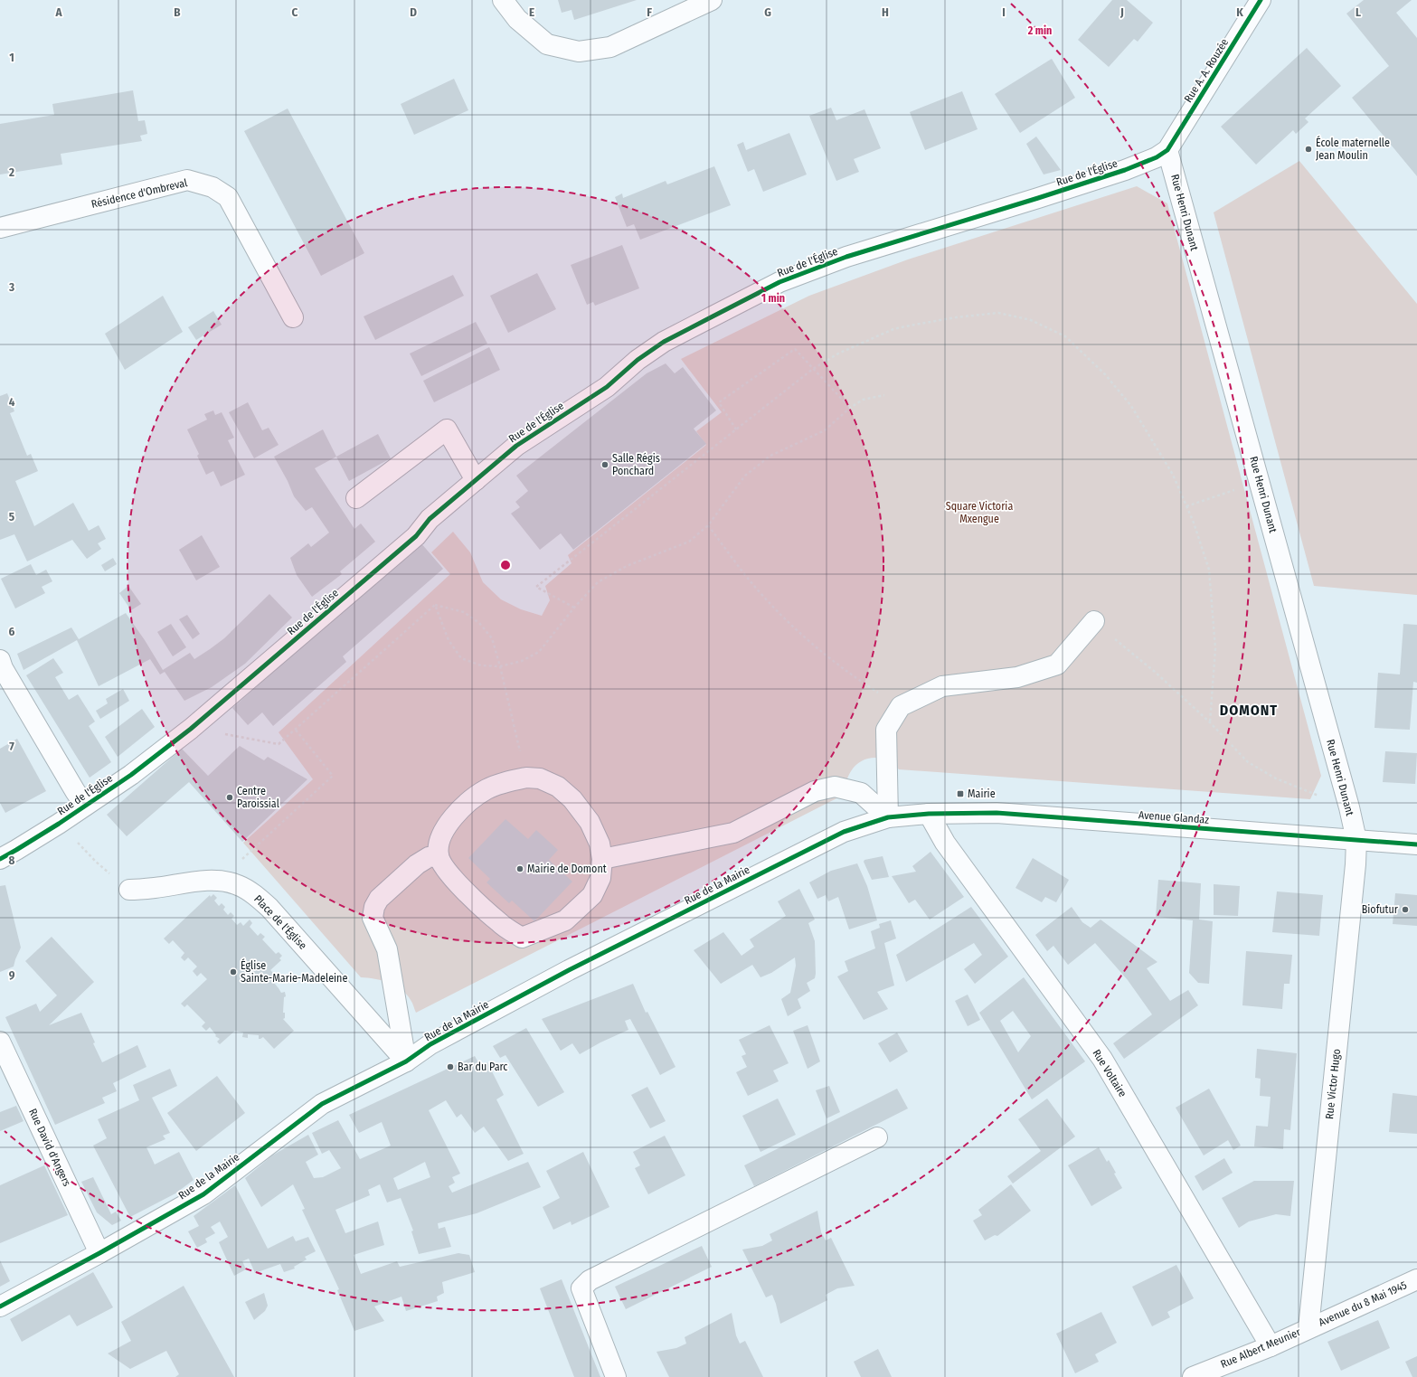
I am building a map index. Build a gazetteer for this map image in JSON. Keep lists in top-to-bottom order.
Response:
{
  "streets": {
    "street": [
      "Rue A. A. Rouzée",
      "Rue de l'Église",
      "Résidence d'Ombreval",
      "Rue Henri Dunant",
      "Avenue Glandaz",
      "Rue de la Mairie",
      "Place de l'Église",
      "Rue Voltaire",
      "Rue Victor Hugo",
      "Rue David d'Angers",
      "Avenue du 8 Mai 1945",
      "Rue Albert Meunier"
    ]
  },
  "crossings": [
    ["Rue A. A. Rouzée", "Rue de l'Église"],
    ["Rue A. A. Rouzée", "Rue Henri Dunant"],
    ["Rue de l'Église", "Rue Henri Dunant"],
    ["Rue Henri Dunant", "Avenue Glandaz"],
    ["Rue Henri Dunant", "Rue Victor Hugo"],
    ["Avenue Glandaz", "Rue de la Mairie"],
    ["Avenue Glandaz", "Rue Voltaire"],
    ["Avenue Glandaz", "Rue Victor Hugo"],
    ["Rue de la Mairie", "Place de l'Église"],
    ["Rue de la Mairie", "Rue Voltaire"],
    ["Rue de la Mairie", "Rue David d'Angers"],
    ["Rue Voltaire", "Rue Albert Meunier"],
    ["Rue Victor Hugo", "Avenue du 8 Mai 1945"],
    ["Rue Victor Hugo", "Rue Albert Meunier"],
    ["Avenue du 8 Mai 1945", "Rue Albert Meunier"]
  ],
  "districts": ["DOMONT"],
  "parks": ["Square Victoria Mxengue"],
  "places": {
    "other": [
      "École maternelle Jean Moulin",
      "Salle Régis Ponchard",
      "Centre Paroissial",
      "Mairie de Domont",
      "Biofutur",
      "Église Sainte-Marie-Madeleine",
      "Bar du Parc"
    ],
    "transit": ["Mairie"]
  },
  "grid": {
    "columns": [
      "A",
      "B",
      "C",
      "D",
      "E",
      "F",
      "G",
      "H",
      "I",
      "J",
      "K",
      "L"
    ],
    "rows": [
      "1",
      "2",
      "3",
      "4",
      "5",
      "6",
      "7",
      "8",
      "9"
    ]
  },
  "rings": ["2 min", "1 min"]
}
